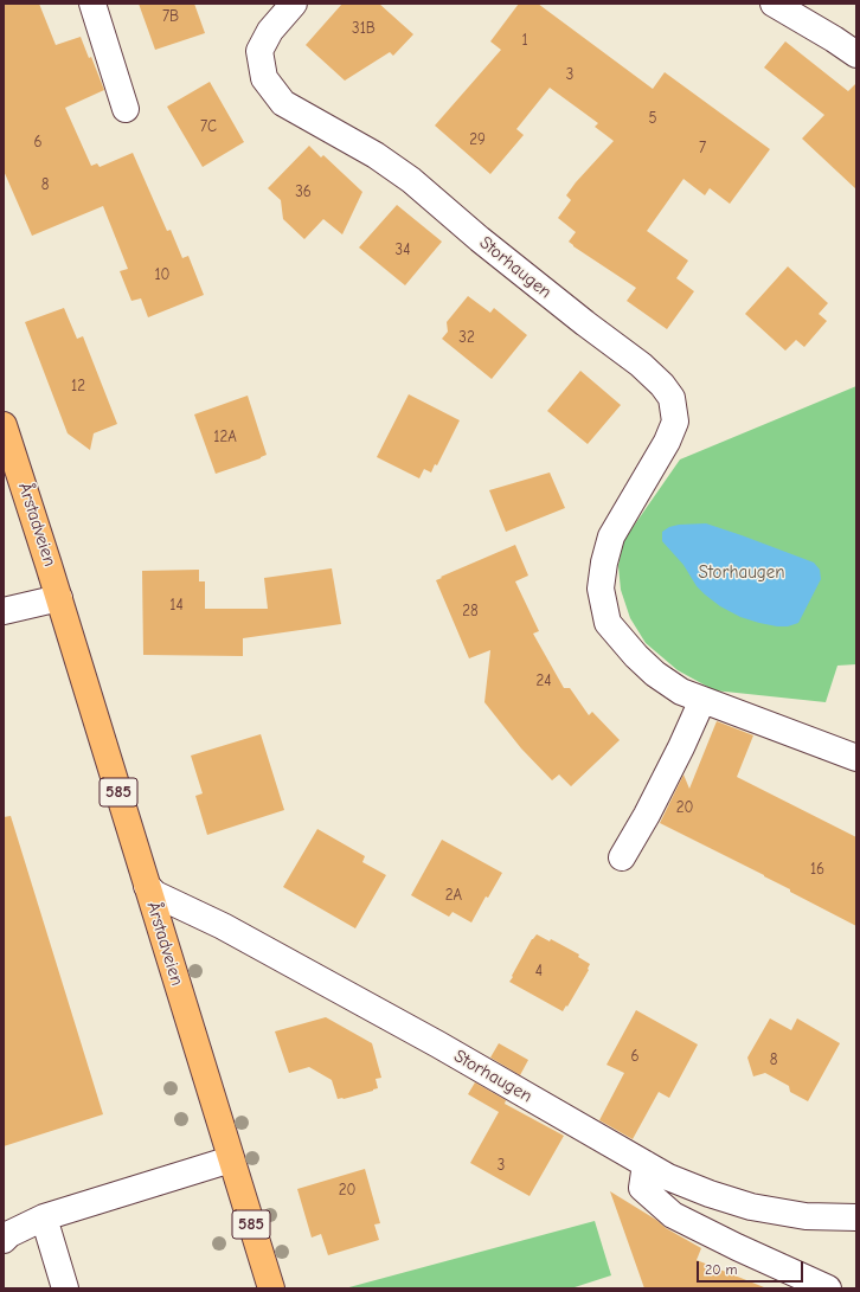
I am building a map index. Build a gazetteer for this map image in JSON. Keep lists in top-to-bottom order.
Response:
{
  "streets": {
    "main road": ["Årstadveien", "585"],
    "street": ["Storhaugen"]
  },
  "crossings": [
    ["Storhaugen", "Årstadveien"]
  ],
  "parks": ["Storhaugen"],
  "house_numbers": [
    "7B",
    "31B",
    "1",
    "3",
    "5",
    "7C",
    "29",
    "6",
    "7",
    "8",
    "36",
    "34",
    "10",
    "32",
    "12",
    "12A",
    "14",
    "28",
    "24",
    "20",
    "16",
    "2A",
    "4",
    "6",
    "8",
    "3",
    "20"
  ],
  "scale_bar": "20 m"
}
